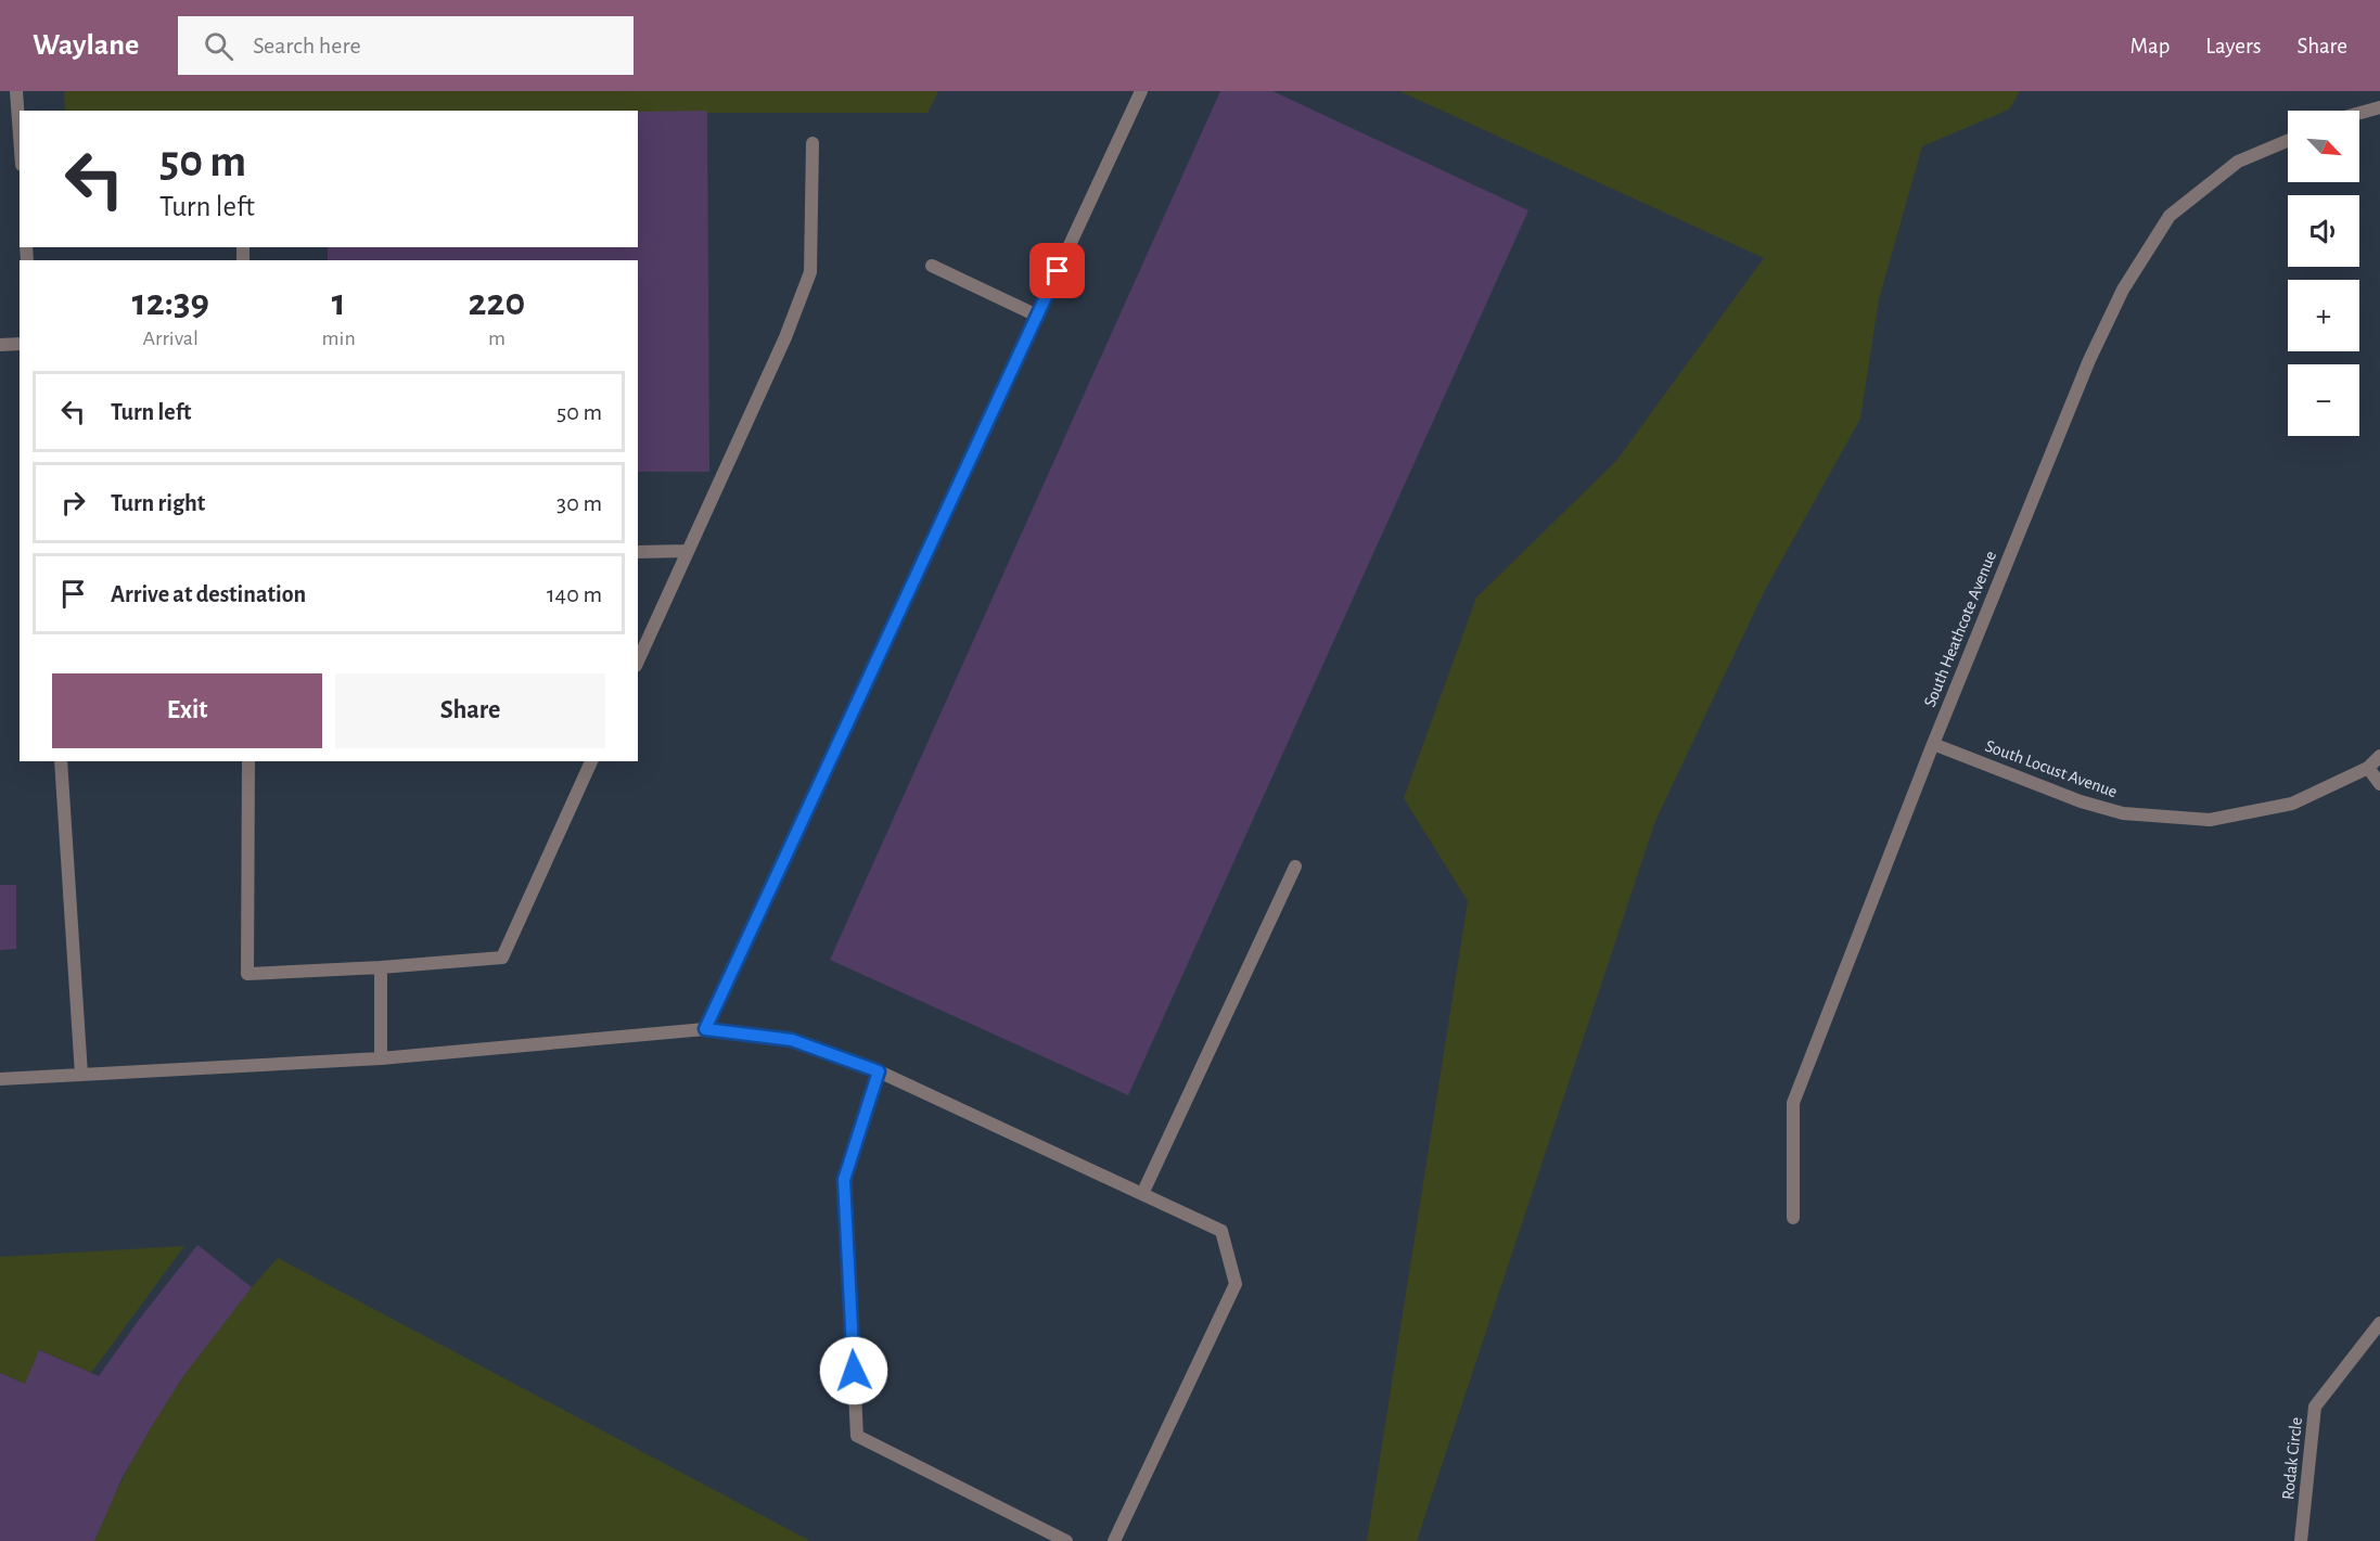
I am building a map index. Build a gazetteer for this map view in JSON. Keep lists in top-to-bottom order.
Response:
{
  "streets": {
    "street": ["South Heathcote Avenue", "South Locust Avenue", "Rodak Circle"]
  },
  "crossings": [
    ["South Heathcote Avenue", "South Locust Avenue"]
  ],
  "north": "bottom right",
  "page": {
    "header": "Waylane",
    "search": "Search here",
    "nav": ["Map", "Layers", "Share"],
    "map_buttons": ["+", "−"],
    "turn": ["50 m", "Turn left"],
    "eta": [
      "12:39",
      "Arrival",
      "1",
      "min",
      "220",
      "m"
    ],
    "list": [
      {
        "name": "Turn left",
        "value": "50 m"
      },
      {
        "name": "Turn right",
        "value": "30 m"
      },
      {
        "name": "Arrive at destination",
        "value": "140 m"
      }
    ],
    "buttons": ["Exit", "Share"]
  }
}
